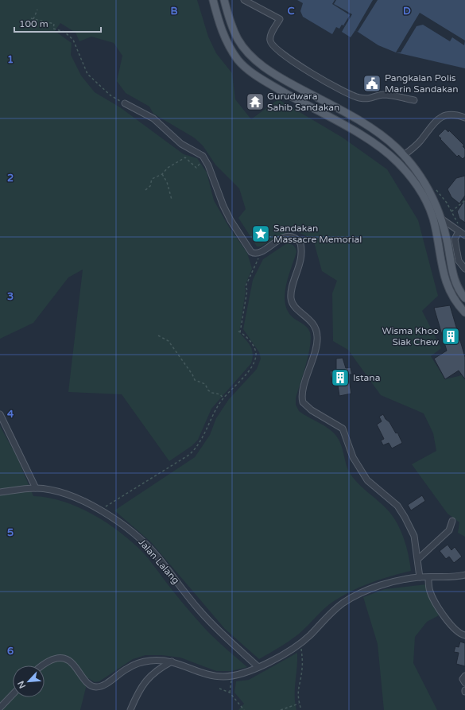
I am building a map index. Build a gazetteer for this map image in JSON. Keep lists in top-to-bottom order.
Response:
{
  "streets": {
    "street": ["Jalan Lalang"]
  },
  "places": {
    "public building": ["Pangkalan Polis Marin Sandakan"],
    "temple": ["Gurudwara Sahib Sandakan"],
    "place": ["Sandakan Massacre Memorial"],
    "building": ["Wisma Khoo Siak Chew", "Istana"]
  },
  "scale_bar": "100 m",
  "north": "bottom left",
  "grid": {
    "columns": ["B", "C", "D"],
    "rows": [
      "1",
      "2",
      "3",
      "4",
      "5",
      "6"
    ]
  }
}
